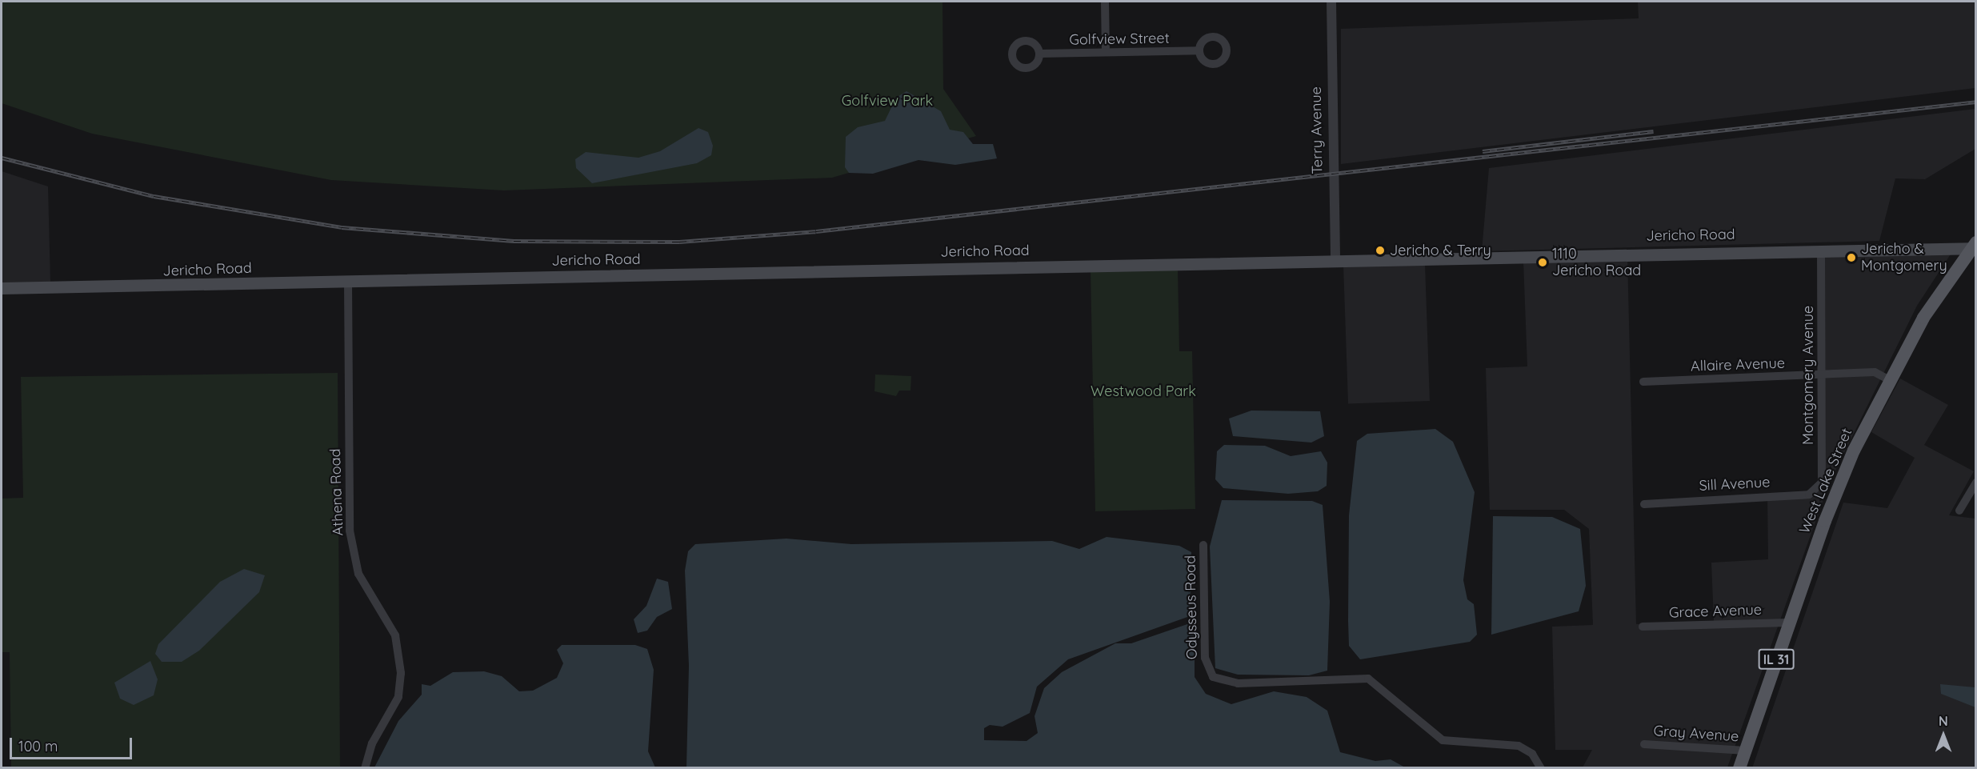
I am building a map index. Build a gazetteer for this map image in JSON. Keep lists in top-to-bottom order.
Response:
{
  "streets": {
    "main road": ["Jericho Road", "West Lake Street", "IL 31"],
    "street": [
      "Golfview Street",
      "Terry Avenue",
      "Allaire Avenue",
      "Montgomery Avenue",
      "Sill Avenue",
      "Athena Road",
      "Odysseus Road",
      "Grace Avenue",
      "Gray Avenue"
    ]
  },
  "crossings": [
    ["Terry Avenue", "Jericho Road"],
    ["Jericho Road", "Montgomery Avenue"],
    ["Jericho Road", "West Lake Street"],
    ["Jericho Road", "Athena Road"],
    ["Allaire Avenue", "Montgomery Avenue"],
    ["Allaire Avenue", "West Lake Street"],
    ["Montgomery Avenue", "Sill Avenue"],
    ["West Lake Street", "Grace Avenue"],
    ["West Lake Street", "IL 31"],
    ["West Lake Street", "Gray Avenue"],
    ["IL 31", "Gray Avenue"]
  ],
  "parks": ["Golfview Park", "Westwood Park"],
  "places": ["Jericho & Terry", "Jericho & Montgomery", "1110 Jericho Road"],
  "scale_bar": "100 m",
  "north": "top"
}
